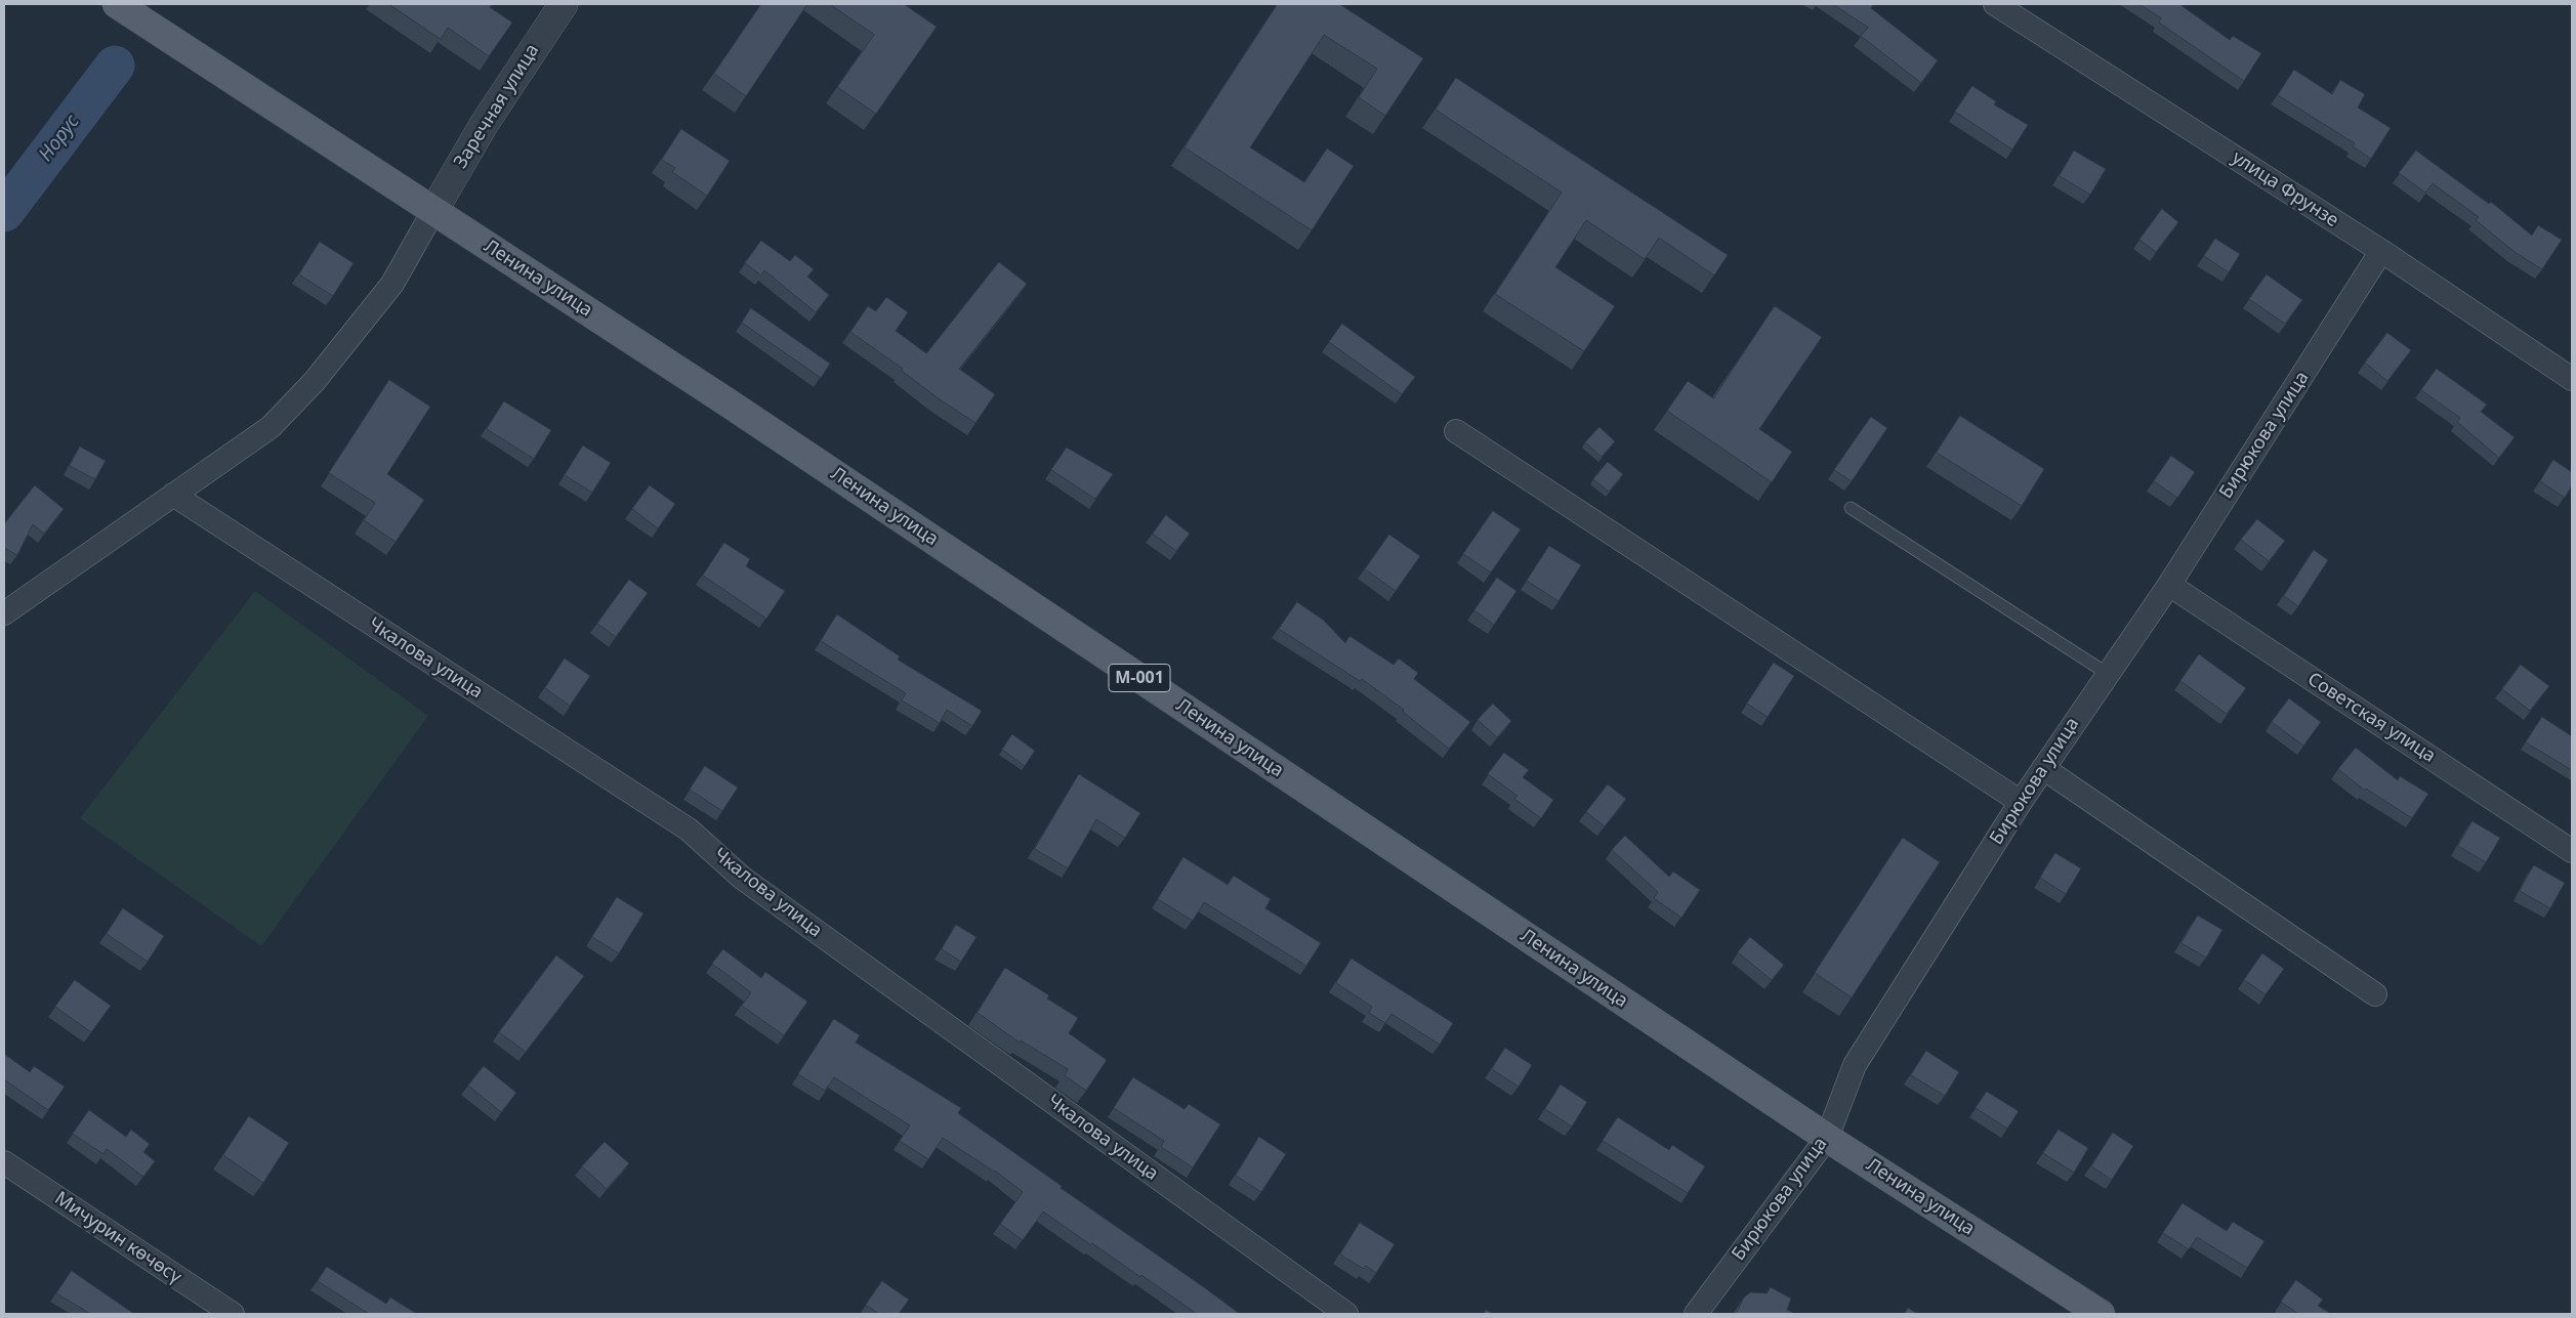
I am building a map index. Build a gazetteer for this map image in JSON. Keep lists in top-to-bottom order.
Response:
{
  "streets": {
    "main road": ["Ленина улица", "М-001"],
    "street": [
      "Заречная улица",
      "улица Фрунзе",
      "Бирюкова улица",
      "Чкалова улица",
      "Советская улица",
      "Мичурин көчөсү"
    ]
  },
  "crossings": [
    ["Заречная улица", "Ленина улица"],
    ["улица Фрунзе", "Бирюкова улица"],
    ["Ленина улица", "Бирюкова улица"],
    ["Бирюкова улица", "Советская улица"]
  ],
  "water": ["Норус"]
}
